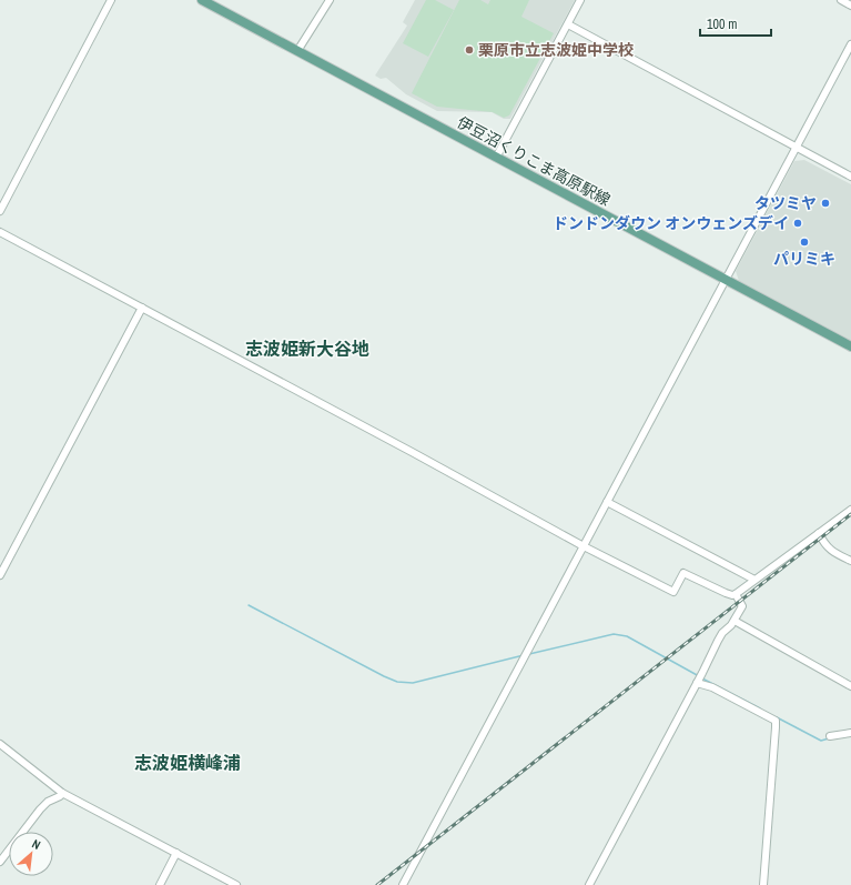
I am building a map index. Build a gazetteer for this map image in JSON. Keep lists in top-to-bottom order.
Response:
{
  "streets": {
    "main road": ["伊豆沼くりこま高原駅線"]
  },
  "districts": ["志波姫新大谷地", "志波姫横峰浦"],
  "places": [
    "栗原市立志波姫中学校",
    "タツミヤ",
    "ドンドンダウン オンウェンズデイ",
    "パリミキ"
  ],
  "scale_bar": "100 m",
  "north": "top right"
}
